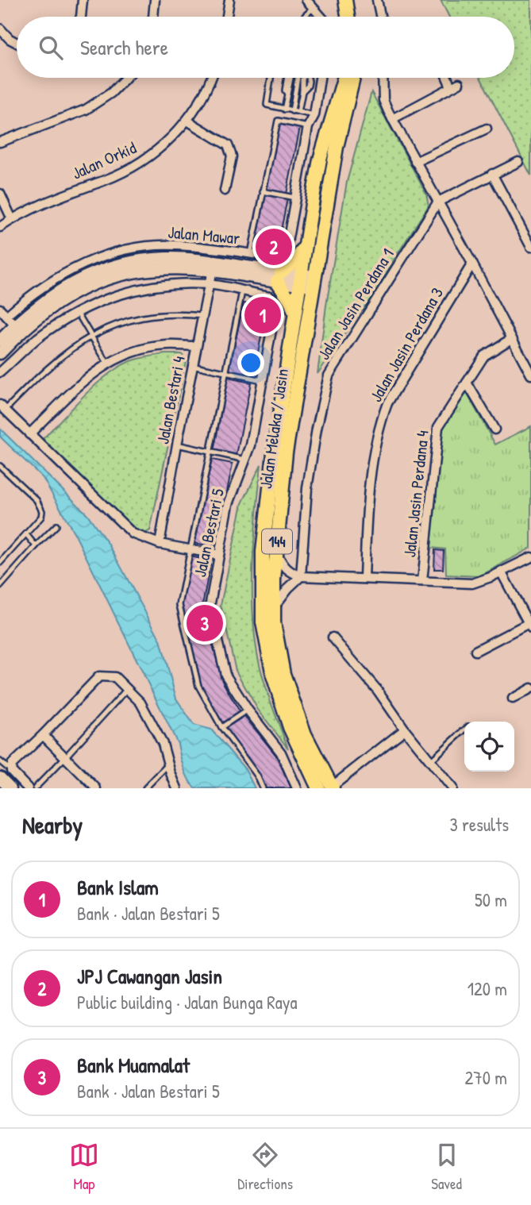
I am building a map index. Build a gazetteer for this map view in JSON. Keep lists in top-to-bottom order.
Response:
{
  "streets": {
    "main road": ["Jalan Melaka / Jasin", "144"],
    "street": [
      "Jalan Orkid",
      "Jalan Mawar",
      "Jalan Jasin Perdana 1",
      "Jalan Jasin Perdana 3",
      "Jalan Bestari 4",
      "Jalan Jasin Perdana 4",
      "Jalan Bestari 5"
    ]
  },
  "crossings": [
    ["Jalan Bestari 4", "Jalan Bestari 5"]
  ],
  "page": {
    "search": "Search here",
    "pins": ["2", "1", "3"],
    "heading": ["Nearby", "3 results"],
    "list": [
      {
        "mark": "1",
        "name": "Bank Islam",
        "note": "Bank · Jalan Bestari 5",
        "value": "50 m"
      },
      {
        "mark": "2",
        "name": "JPJ Cawangan Jasin",
        "note": "Public building · Jalan Bunga Raya",
        "value": "120 m"
      },
      {
        "mark": "3",
        "name": "Bank Muamalat",
        "note": "Bank · Jalan Bestari 5",
        "value": "270 m"
      }
    ],
    "nav": ["Map", "Directions", "Saved"]
  }
}
